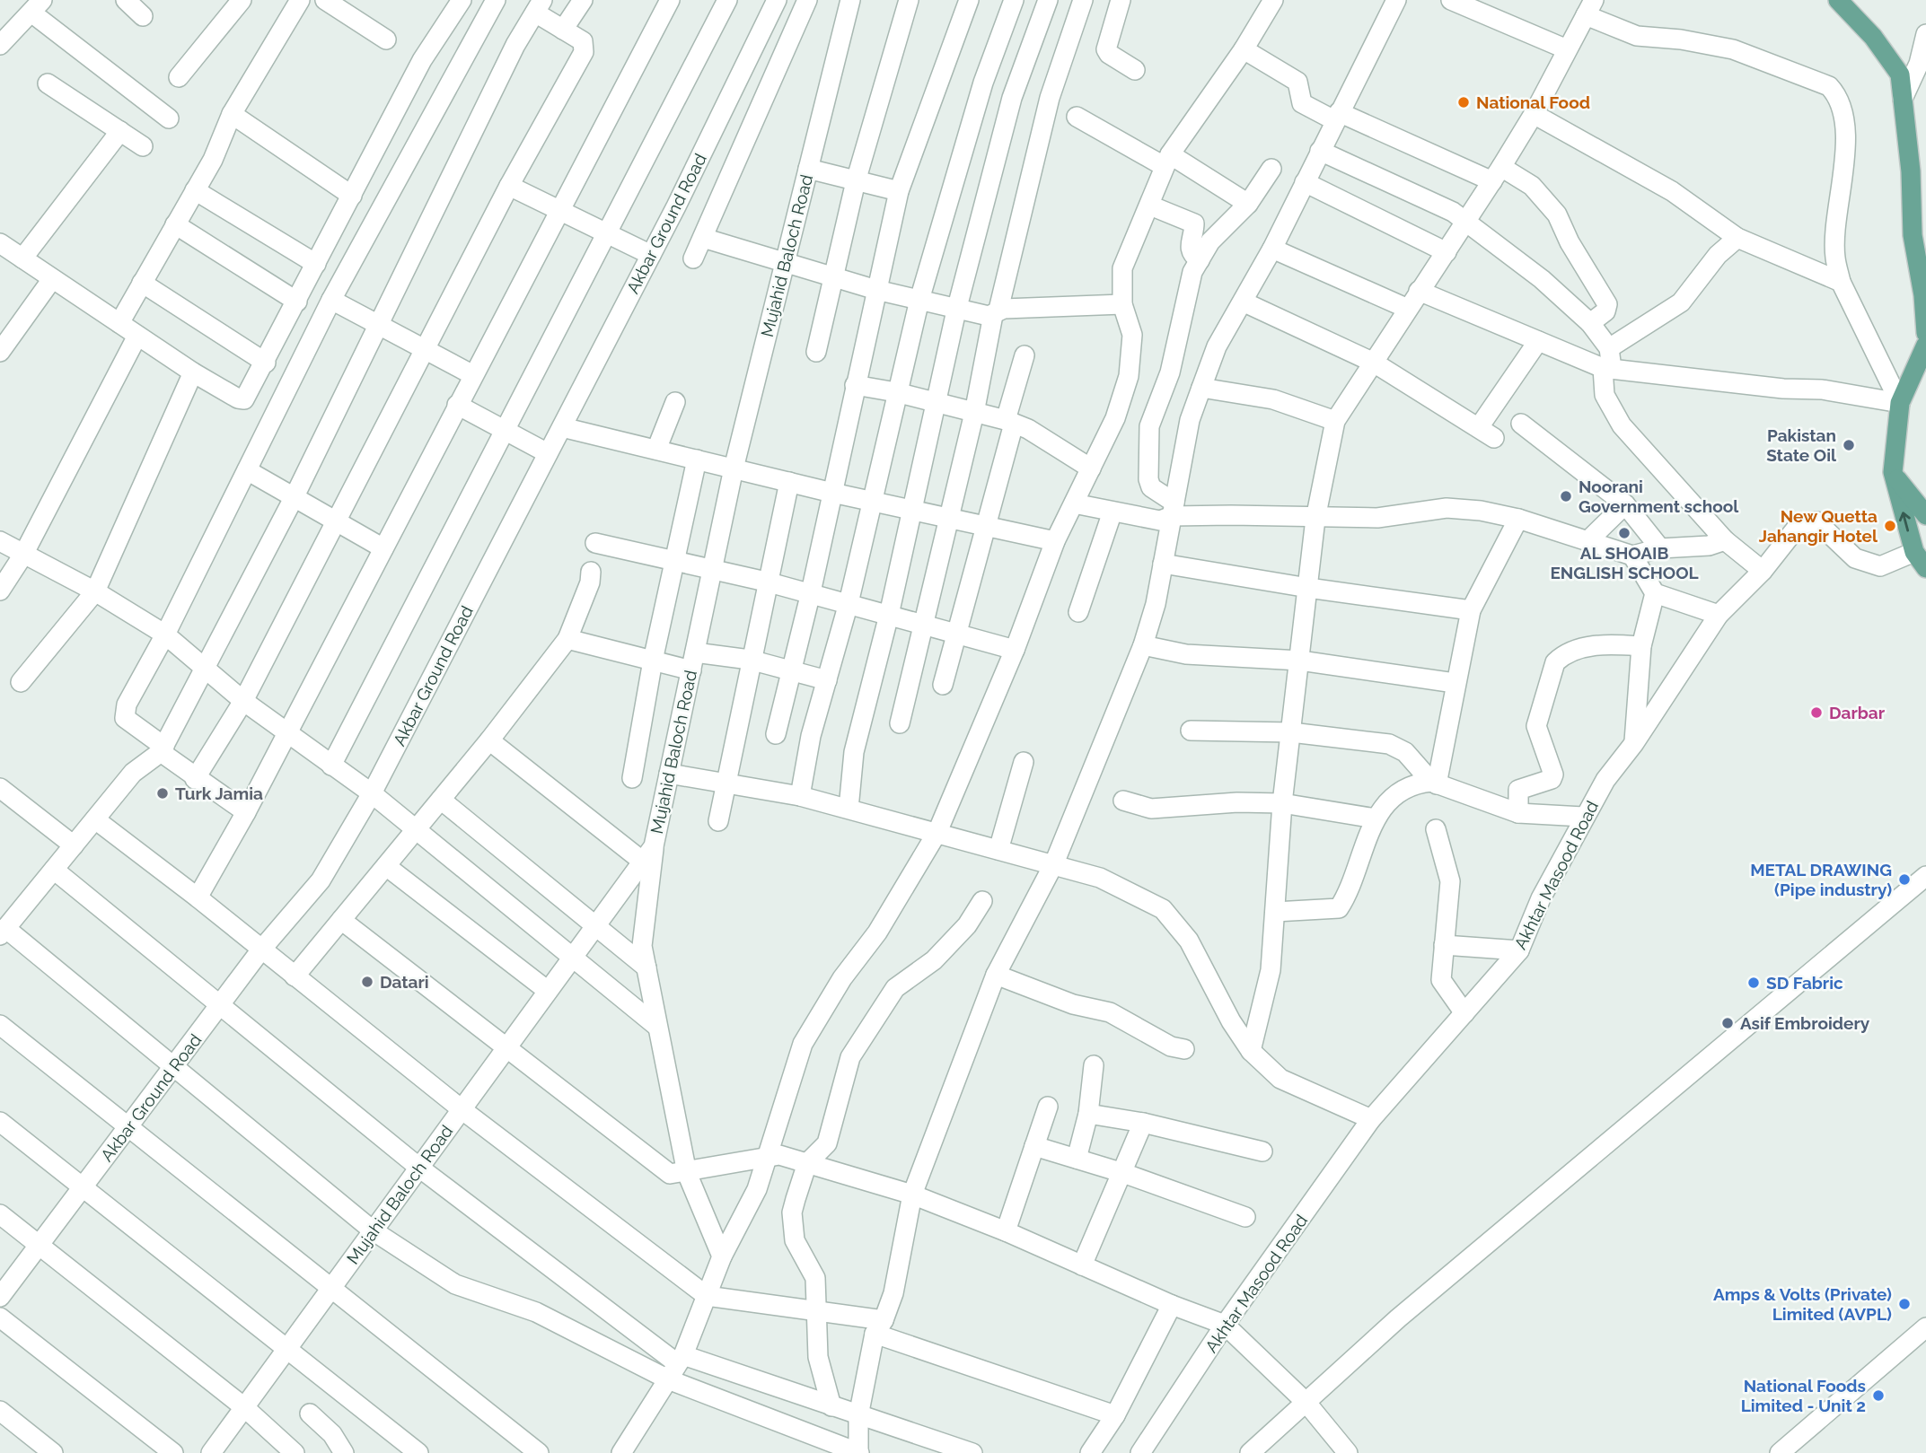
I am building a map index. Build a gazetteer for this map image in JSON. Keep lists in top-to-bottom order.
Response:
{
  "streets": {
    "street": ["Akbar Ground Road", "Mujahid Baloch Road", "Akhtar Masood Road"]
  },
  "places": [
    "National Food",
    "Pakistan State Oil",
    "Noorani Government school",
    "New Quetta Jahangir Hotel",
    "AL SHOAIB ENGLISH SCHOOL",
    "Darbar",
    "Turk Jamia",
    "METAL DRAWING (Pipe industry)",
    "Datari",
    "SD Fabric",
    "Asif Embroidery",
    "Amps & Volts (Private) Limited (AVPL)",
    "National Foods Limited - Unit 2"
  ]
}
